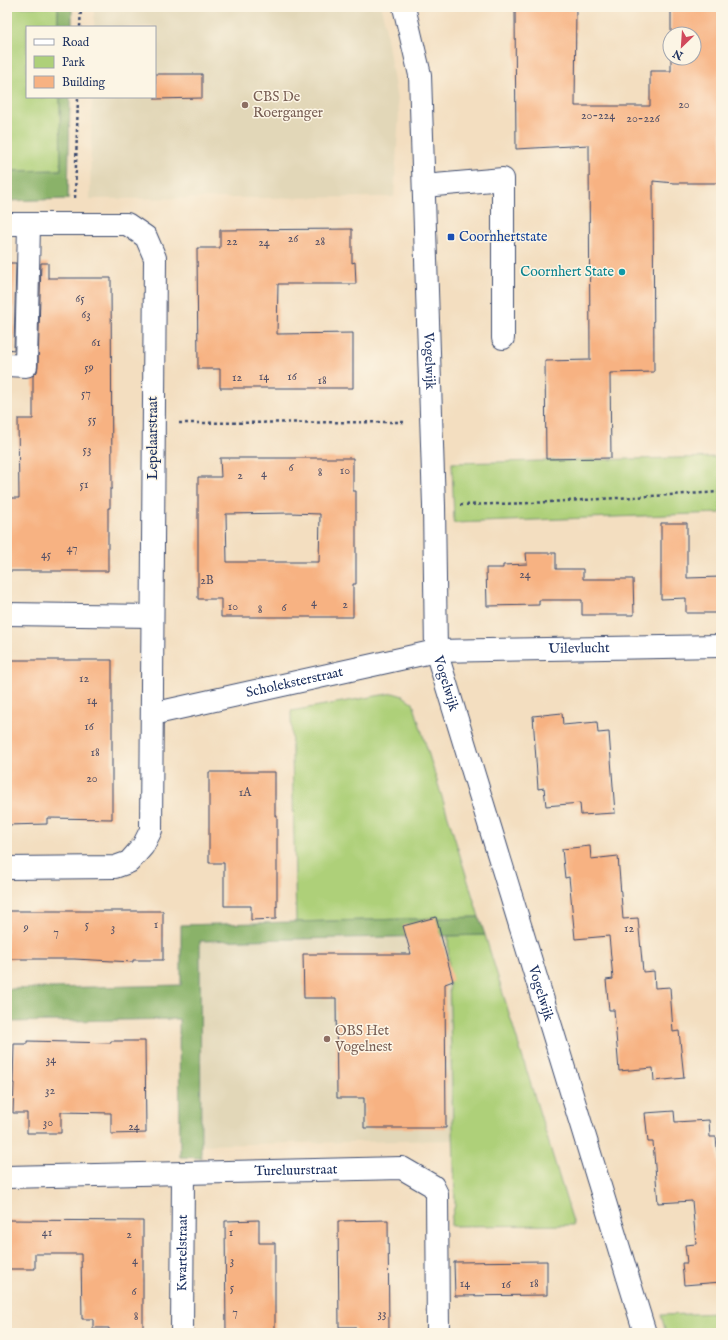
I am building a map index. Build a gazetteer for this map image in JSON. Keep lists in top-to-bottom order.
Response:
{
  "streets": {
    "street": [
      "Vogelwijk",
      "Lepelaarstraat",
      "Uilevlucht",
      "Scholeksterstraat",
      "Tureluurstraat",
      "Kwartelstraat"
    ]
  },
  "crossings": [
    ["Vogelwijk", "Uilevlucht"],
    ["Vogelwijk", "Scholeksterstraat"],
    ["Uilevlucht", "Scholeksterstraat"],
    ["Tureluurstraat", "Kwartelstraat"]
  ],
  "places": {
    "other": ["CBS De Roerganger", "Coornhert State", "OBS Het Vogelnest"],
    "transit": ["Coornhertstate"]
  },
  "house_numbers": [
    "20",
    "20-224",
    "20-226",
    "26",
    "22",
    "28",
    "24",
    "65",
    "63",
    "61",
    "59",
    "14",
    "16",
    "12",
    "18",
    "57",
    "55",
    "53",
    "6",
    "10",
    "8",
    "4",
    "2",
    "51",
    "47",
    "45",
    "24",
    "2B",
    "4",
    "2",
    "10",
    "6",
    "8",
    "12",
    "14",
    "16",
    "18",
    "20",
    "1A",
    "5",
    "1",
    "9",
    "3",
    "12",
    "7",
    "34",
    "32",
    "30",
    "24",
    "41",
    "1",
    "2",
    "4",
    "3",
    "14",
    "18",
    "16",
    "5",
    "6",
    "7",
    "33",
    "8"
  ],
  "legend": ["Road", "Park", "Building"],
  "north": "bottom left"
}
